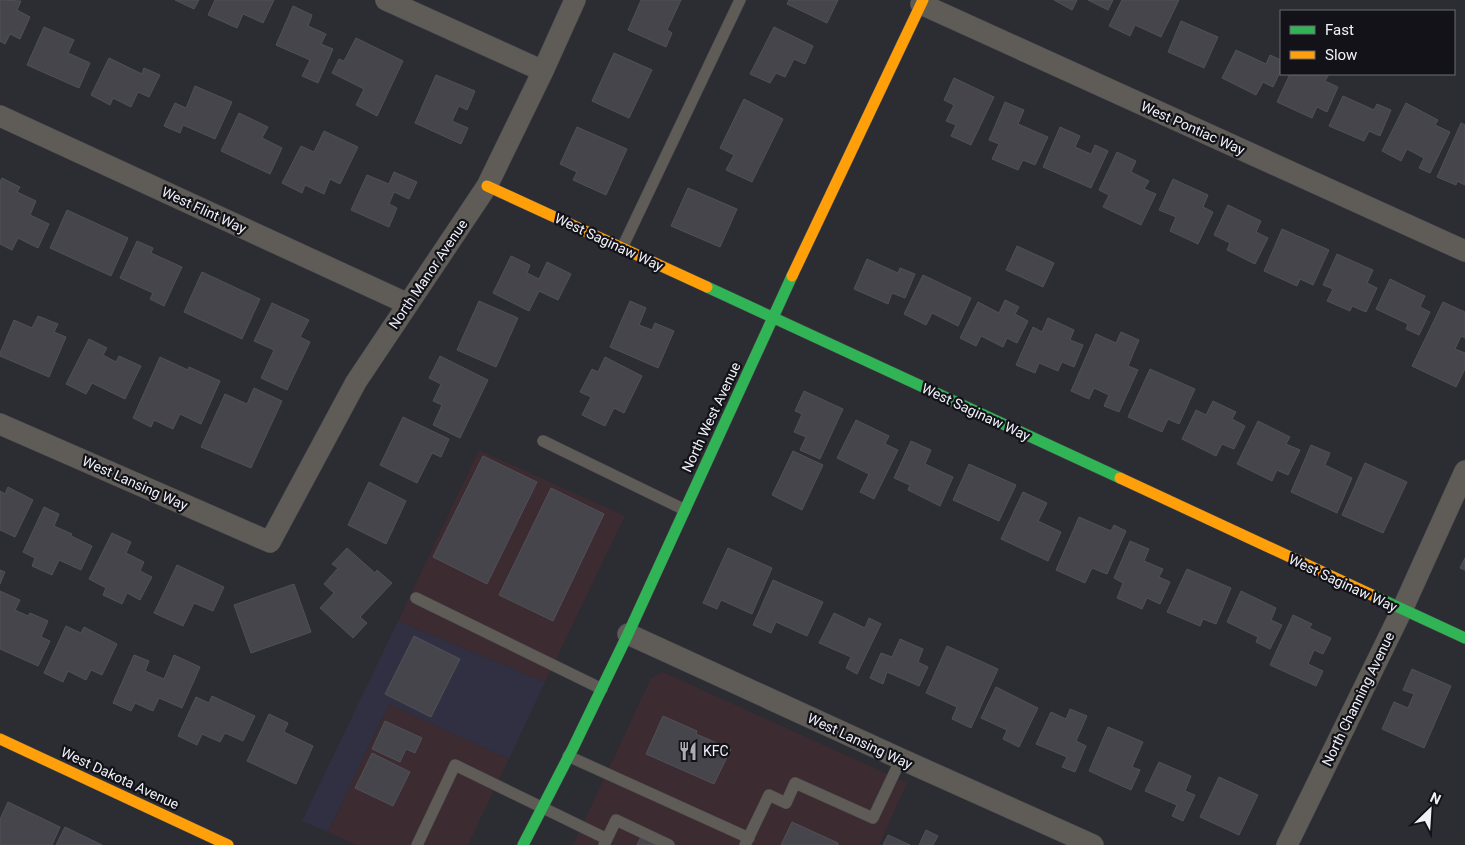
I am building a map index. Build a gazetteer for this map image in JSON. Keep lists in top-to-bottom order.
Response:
{
  "streets": {
    "street": [
      "West Pontiac Way",
      "West Flint Way",
      "West Saginaw Way",
      "North Manor Avenue",
      "North West Avenue",
      "West Lansing Way",
      "North Channing Avenue",
      "West Dakota Avenue"
    ]
  },
  "crossings": [
    ["West Pontiac Way", "North West Avenue"],
    ["West Flint Way", "North Manor Avenue"],
    ["West Saginaw Way", "North Manor Avenue"],
    ["West Saginaw Way", "North West Avenue"],
    ["West Saginaw Way", "North Channing Avenue"],
    ["North Manor Avenue", "West Lansing Way"],
    ["North West Avenue", "West Lansing Way"]
  ],
  "places": {
    "restaurant": ["KFC"]
  },
  "legend": ["Fast", "Slow"],
  "north": "top right"
}
